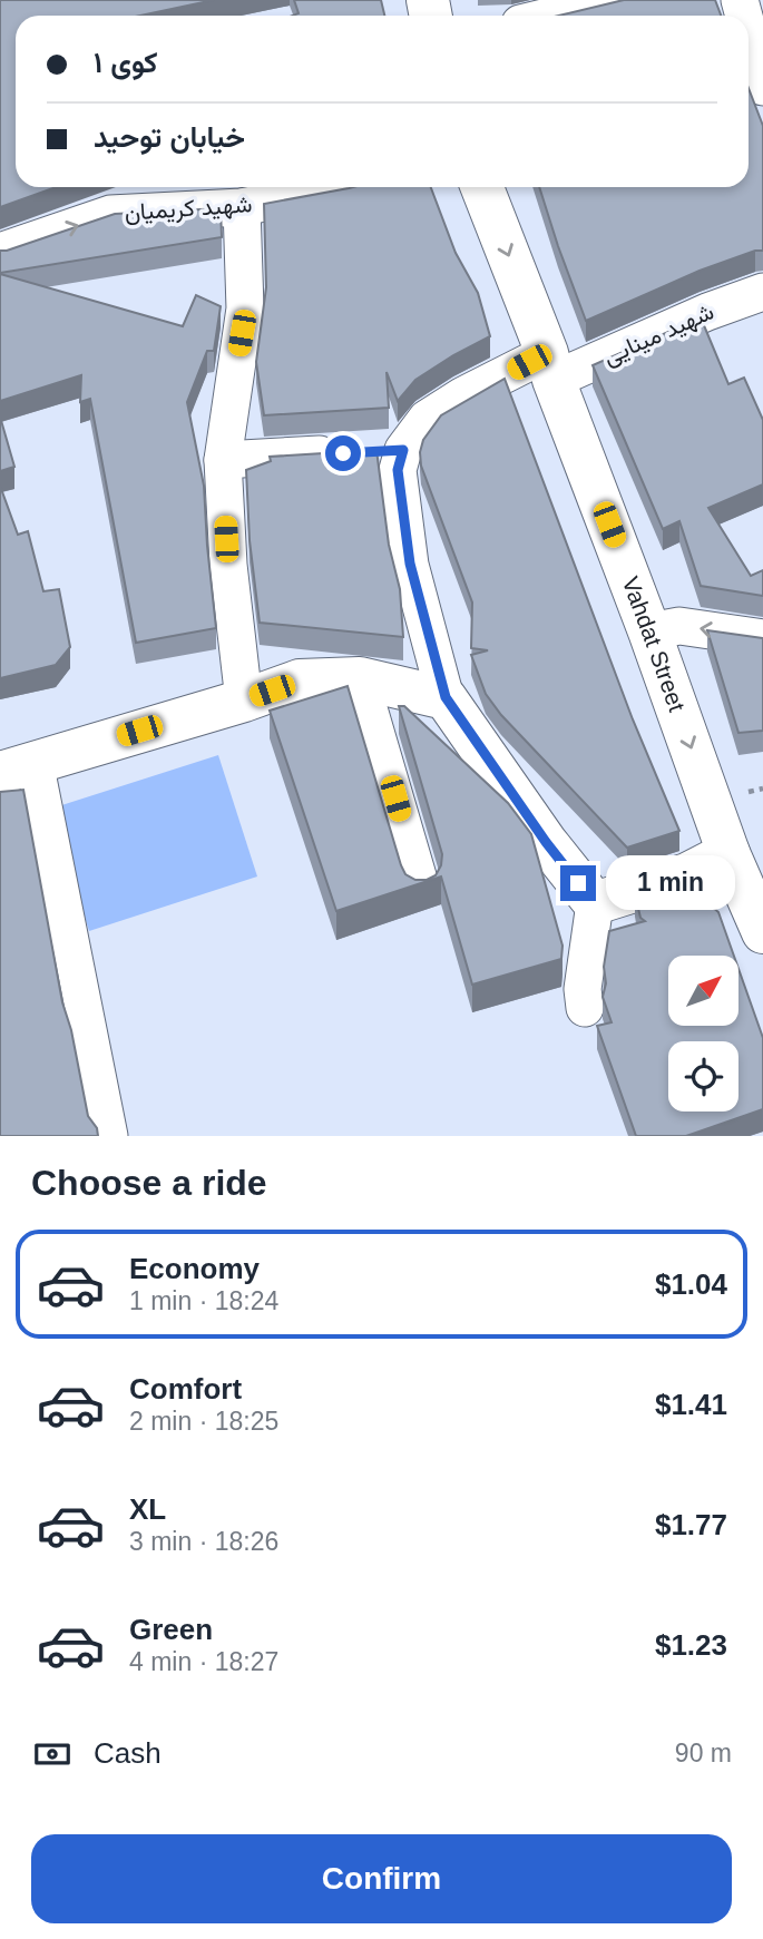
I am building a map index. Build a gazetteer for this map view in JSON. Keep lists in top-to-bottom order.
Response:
{
  "streets": {
    "street": ["شهید کریمیان", "شهید مینایی", "Vahdat Street"]
  },
  "crossings": [
    ["شهید مینایی", "Vahdat Street"]
  ],
  "one_way": ["شهید کریمیان"],
  "north": "top right",
  "page": {
    "banner": ["کوی ۱", "خیابان توحید"],
    "bubble": "1 min",
    "heading": "Choose a ride",
    "list": [
      {
        "name": "Economy",
        "note": "1 min · 18:24",
        "value": "$1.04"
      },
      {
        "name": "Comfort",
        "note": "2 min · 18:25",
        "value": "$1.41"
      },
      {
        "name": "XL",
        "note": "3 min · 18:26",
        "value": "$1.77"
      },
      {
        "name": "Green",
        "note": "4 min · 18:27",
        "value": "$1.23"
      }
    ],
    "pay": ["Cash", "90 m"],
    "buttons": "Confirm"
  }
}
